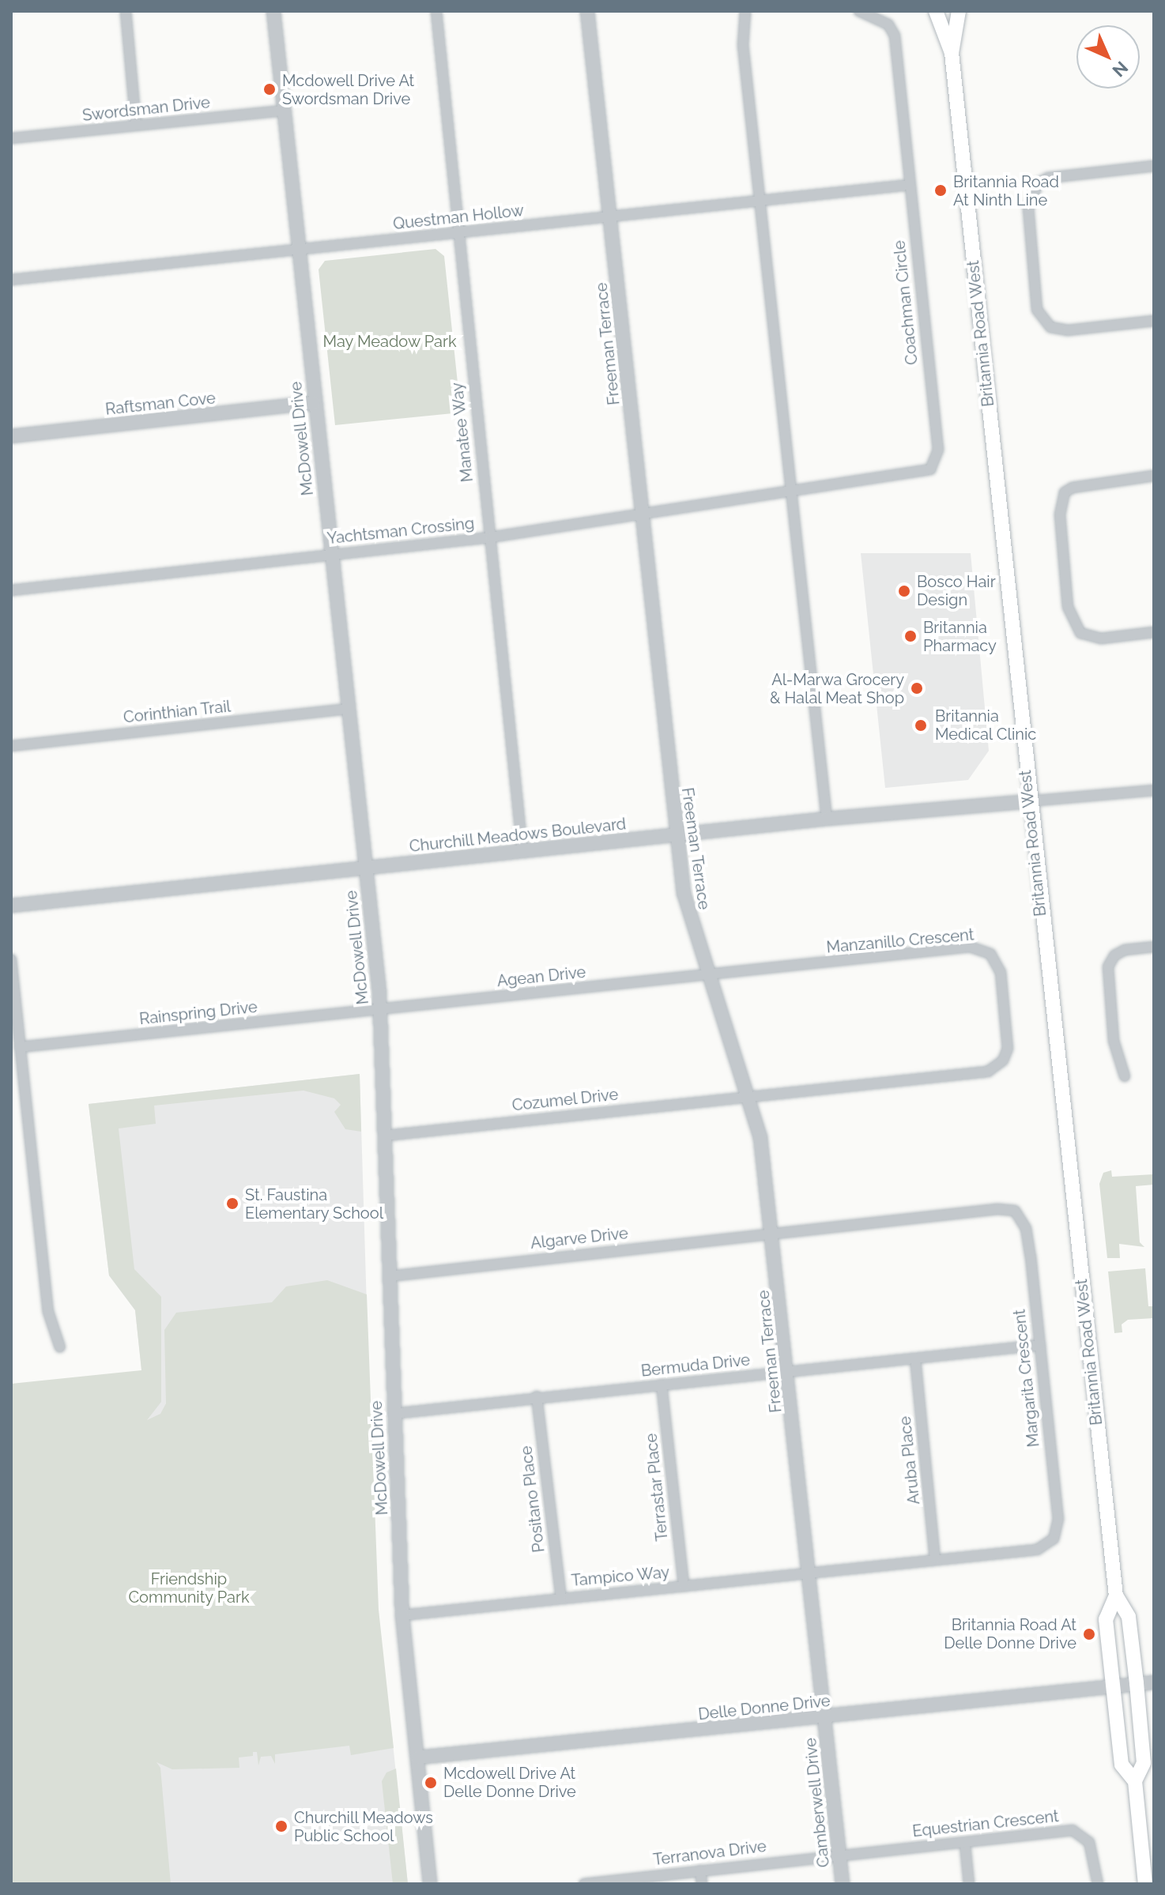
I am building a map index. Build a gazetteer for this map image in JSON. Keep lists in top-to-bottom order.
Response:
{
  "streets": {
    "main road": ["Britannia Road West"],
    "street": [
      "Swordsman Drive",
      "Questman Hollow",
      "Coachman Circle",
      "Freeman Terrace",
      "Raftsman Cove",
      "Manatee Way",
      "McDowell Drive",
      "Yachtsman Crossing",
      "Corinthian Trail",
      "Churchill Meadows Boulevard",
      "Manzanillo Crescent",
      "Agean Drive",
      "Rainspring Drive",
      "Cozumel Drive",
      "Algarve Drive",
      "Bermuda Drive",
      "Margarita Crescent",
      "Aruba Place",
      "Terrastar Place",
      "Positano Place",
      "Tampico Way",
      "Delle Donne Drive",
      "Camberwell Drive",
      "Equestrian Crescent",
      "Terranova Drive"
    ]
  },
  "crossings": [
    ["Swordsman Drive", "McDowell Drive"],
    ["Questman Hollow", "Coachman Circle"],
    ["Questman Hollow", "Freeman Terrace"],
    ["Questman Hollow", "Manatee Way"],
    ["Questman Hollow", "McDowell Drive"],
    ["Coachman Circle", "Yachtsman Crossing"],
    ["Britannia Road West", "Churchill Meadows Boulevard"],
    ["Britannia Road West", "Delle Donne Drive"],
    ["Freeman Terrace", "Yachtsman Crossing"],
    ["Freeman Terrace", "Churchill Meadows Boulevard"],
    ["Freeman Terrace", "Manzanillo Crescent"],
    ["Freeman Terrace", "Agean Drive"],
    ["Freeman Terrace", "Cozumel Drive"],
    ["Freeman Terrace", "Algarve Drive"],
    ["Freeman Terrace", "Bermuda Drive"],
    ["Freeman Terrace", "Margarita Crescent"],
    ["Freeman Terrace", "Delle Donne Drive"],
    ["Freeman Terrace", "Camberwell Drive"],
    ["Raftsman Cove", "McDowell Drive"],
    ["Manatee Way", "Yachtsman Crossing"],
    ["Manatee Way", "Churchill Meadows Boulevard"],
    ["McDowell Drive", "Yachtsman Crossing"],
    ["McDowell Drive", "Corinthian Trail"],
    ["McDowell Drive", "Churchill Meadows Boulevard"],
    ["McDowell Drive", "Agean Drive"],
    ["McDowell Drive", "Rainspring Drive"],
    ["McDowell Drive", "Cozumel Drive"],
    ["McDowell Drive", "Algarve Drive"],
    ["McDowell Drive", "Bermuda Drive"],
    ["McDowell Drive", "Delle Donne Drive"],
    ["Manzanillo Crescent", "Agean Drive"],
    ["Manzanillo Crescent", "Cozumel Drive"],
    ["Agean Drive", "Rainspring Drive"],
    ["Algarve Drive", "Margarita Crescent"],
    ["Bermuda Drive", "Margarita Crescent"],
    ["Bermuda Drive", "Aruba Place"],
    ["Bermuda Drive", "Terrastar Place"],
    ["Bermuda Drive", "Positano Place"],
    ["Margarita Crescent", "Aruba Place"],
    ["Terrastar Place", "Tampico Way"],
    ["Positano Place", "Tampico Way"],
    ["Delle Donne Drive", "Camberwell Drive"],
    ["Camberwell Drive", "Equestrian Crescent"],
    ["Camberwell Drive", "Terranova Drive"],
    ["Equestrian Crescent", "Terranova Drive"]
  ],
  "parks": ["May Meadow Park", "Friendship Community Park"],
  "places": [
    "Mcdowell Drive At Swordsman Drive",
    "Britannia Road At Ninth Line",
    "Bosco Hair Design",
    "Britannia Pharmacy",
    "Al-Marwa Grocery & Halal Meat Shop",
    "Britannia Medical Clinic",
    "St. Faustina Elementary School",
    "Britannia Road At Delle Donne Drive",
    "Mcdowell Drive At Delle Donne Drive",
    "Churchill Meadows Public School"
  ],
  "north": "bottom right"
}
